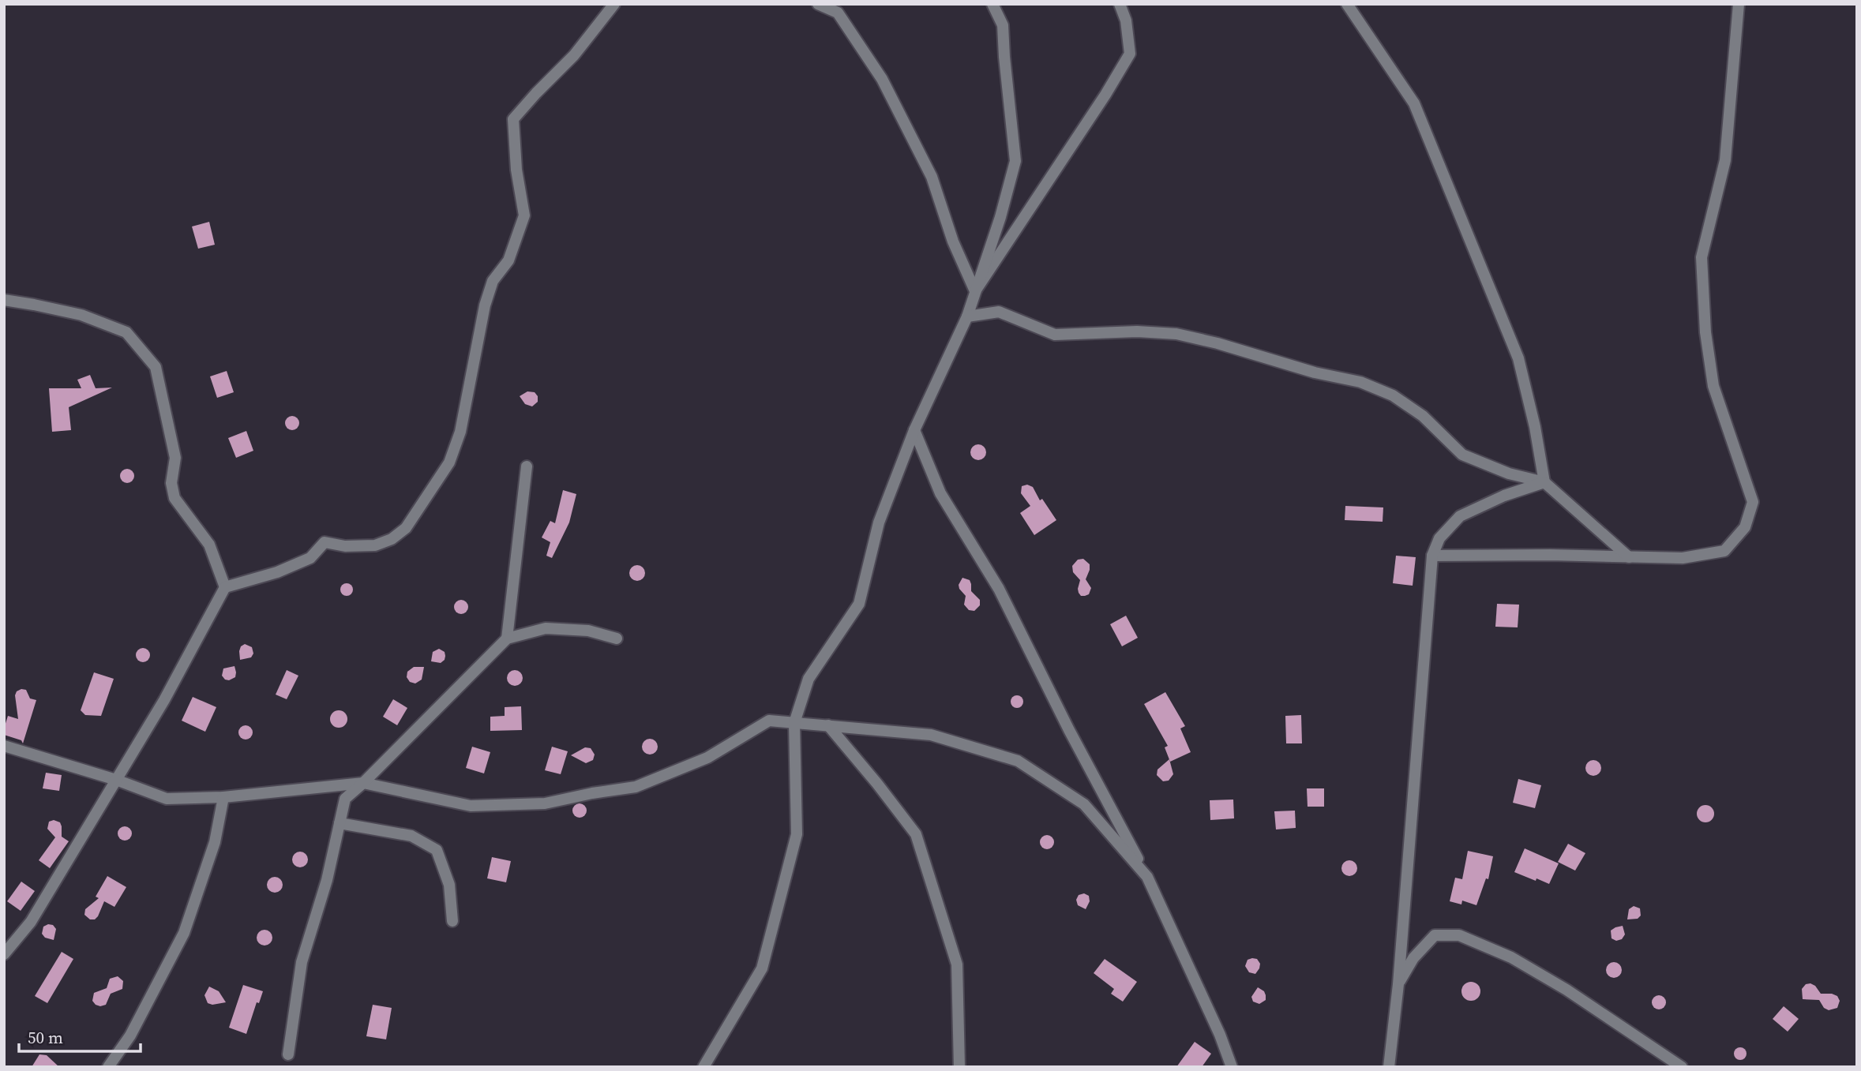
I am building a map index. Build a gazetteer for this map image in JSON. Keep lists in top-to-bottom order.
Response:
{
  "scale_bar": "50 m"
}
